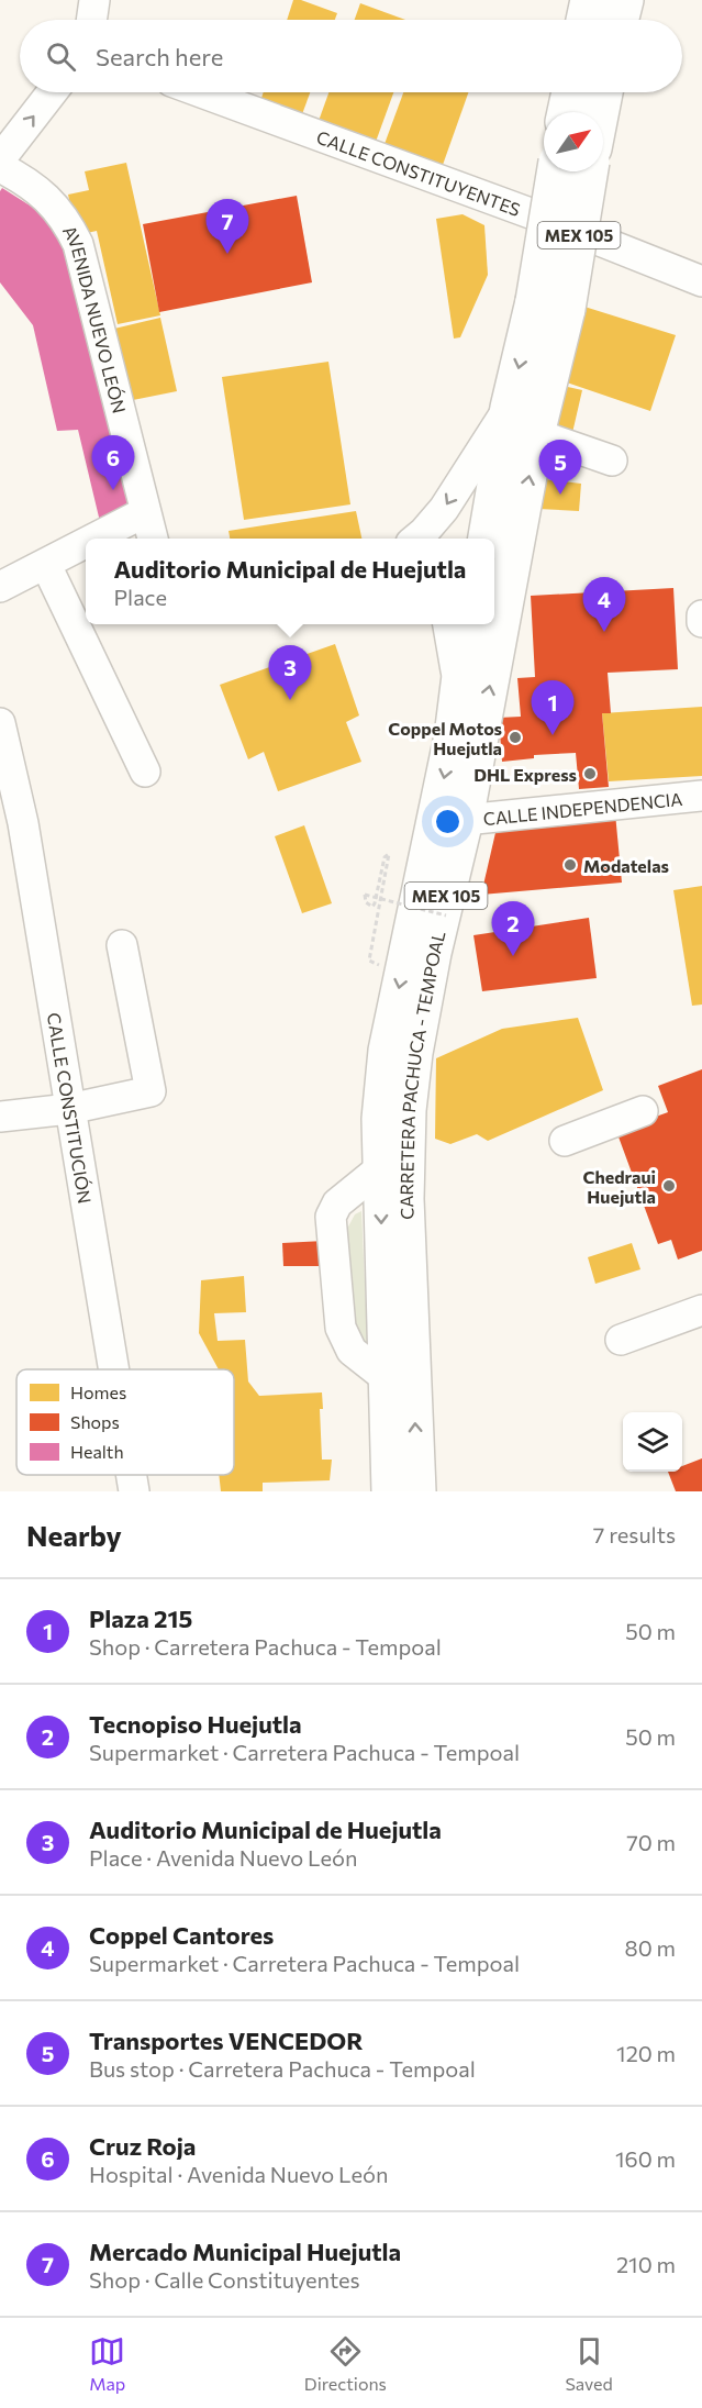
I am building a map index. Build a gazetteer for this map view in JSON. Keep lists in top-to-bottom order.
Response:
{
  "streets": {
    "main road": ["MEX 105", "CARRETERA PACHUCA - TEMPOAL"],
    "street": [
      "CALLE CONSTITUYENTES",
      "AVENIDA NUEVO LEÓN",
      "CALLE INDEPENDENCIA",
      "CALLE CONSTITUCIÓN"
    ]
  },
  "crossings": [
    ["CALLE INDEPENDENCIA", "CARRETERA PACHUCA - TEMPOAL"]
  ],
  "places": [
    "Coppel Motos Huejutla",
    "DHL Express",
    "Modatelas",
    "Chedraui Huejutla"
  ],
  "legend": ["Homes", "Shops", "Health"],
  "north": "top right",
  "page": {
    "search": "Search here",
    "pins": [
      "7",
      "6",
      "5",
      "4",
      "3",
      "1",
      "2"
    ],
    "popup": ["Auditorio Municipal de Huejutla", "Place"],
    "heading": ["Nearby", "7 results"],
    "list": [
      {
        "mark": "1",
        "name": "Plaza 215",
        "note": "Shop · Carretera Pachuca - Tempoal",
        "value": "50 m"
      },
      {
        "mark": "2",
        "name": "Tecnopiso Huejutla",
        "note": "Supermarket · Carretera Pachuca - Tempoal",
        "value": "50 m"
      },
      {
        "mark": "3",
        "name": "Auditorio Municipal de Huejutla",
        "note": "Place · Avenida Nuevo León",
        "value": "70 m"
      },
      {
        "mark": "4",
        "name": "Coppel Cantores",
        "note": "Supermarket · Carretera Pachuca - Tempoal",
        "value": "80 m"
      },
      {
        "mark": "5",
        "name": "Transportes VENCEDOR",
        "note": "Bus stop · Carretera Pachuca - Tempoal",
        "value": "120 m"
      },
      {
        "mark": "6",
        "name": "Cruz Roja",
        "note": "Hospital · Avenida Nuevo León",
        "value": "160 m"
      },
      {
        "mark": "7",
        "name": "Mercado Municipal Huejutla",
        "note": "Shop · Calle Constituyentes",
        "value": "210 m"
      }
    ],
    "nav": ["Map", "Directions", "Saved"]
  }
}
